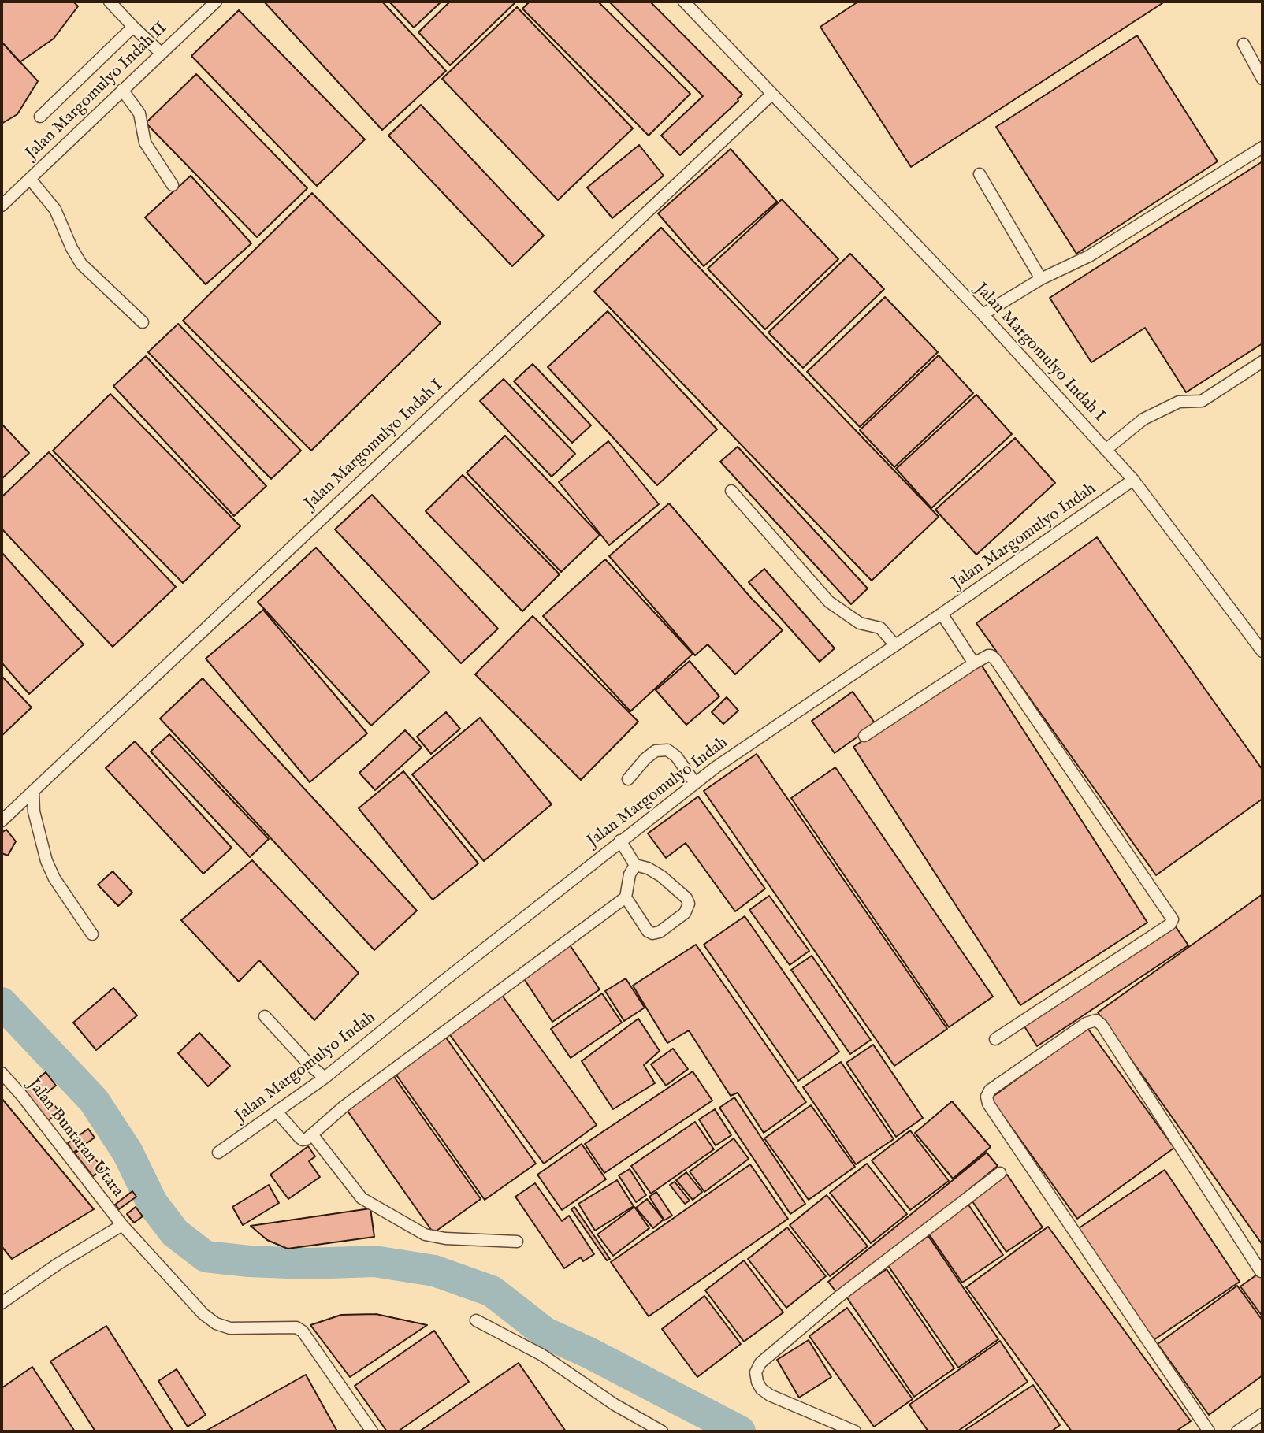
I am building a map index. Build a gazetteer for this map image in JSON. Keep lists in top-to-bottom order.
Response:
{
  "streets": {
    "lane": [
      "Jalan Margomulyo Indah II",
      "Jalan Margomulyo Indah I",
      "Jalan Margomulyo Indah",
      "Jalan Buntaran Utara"
    ]
  },
  "crossings": [
    ["Jalan Margomulyo Indah I", "Jalan Margomulyo Indah"]
  ]
}
